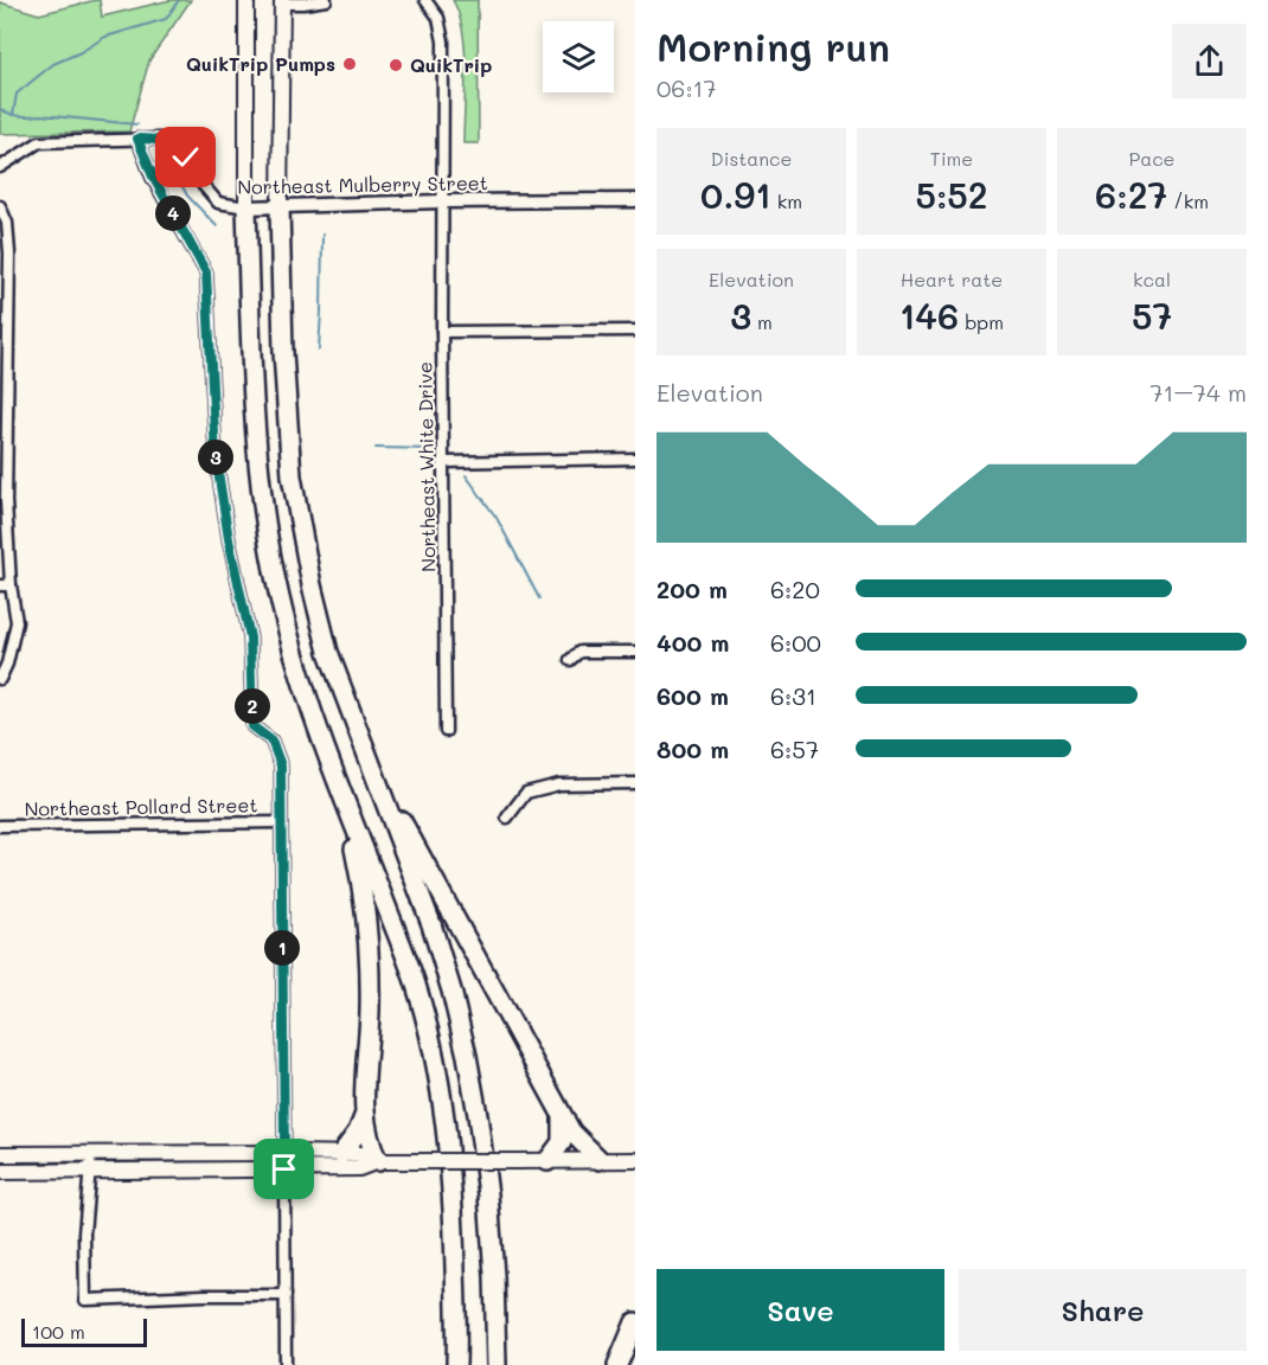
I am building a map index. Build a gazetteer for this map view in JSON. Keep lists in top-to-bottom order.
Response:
{
  "streets": {
    "street": ["Northeast Mulberry Street", "Northeast White Drive", "Northeast Pollard Street"]
  },
  "crossings": [
    ["Northeast Mulberry Street", "Northeast White Drive"]
  ],
  "places": ["QuikTrip Pumps", "QuikTrip"],
  "scale_bar": "100 m",
  "page": {
    "heading": ["Morning run", "06:17"],
    "stats": [
      ["Distance", "0.91 km"],
      ["Time", "5:52"],
      ["Pace", "6:27 /km"],
      ["Elevation", "3 m"],
      ["Heart rate", "146 bpm"],
      ["kcal", "57"]
    ],
    "pins": [
      "4",
      "3",
      "2",
      "1"
    ],
    "chart": ["Elevation", "71–74 m"],
    "list": [
      {
        "name": "200 m",
        "note": "6:20"
      },
      {
        "name": "400 m",
        "note": "6:00"
      },
      {
        "name": "600 m",
        "note": "6:31"
      },
      {
        "name": "800 m",
        "note": "6:57"
      }
    ],
    "buttons": ["Save", "Share"],
    "scale": "100 m"
  }
}
